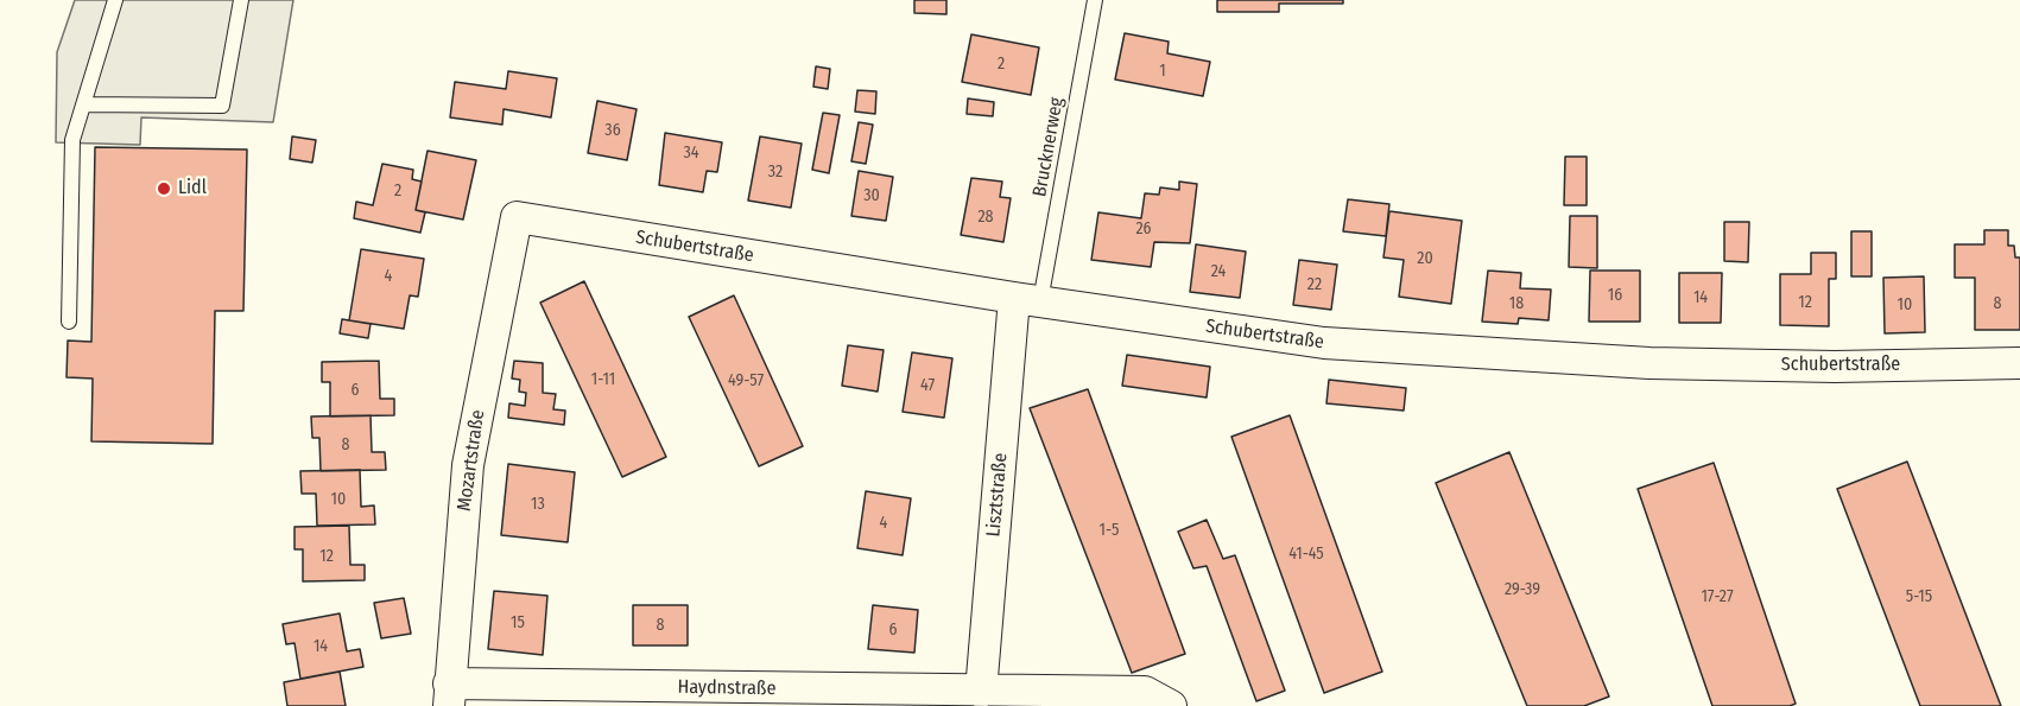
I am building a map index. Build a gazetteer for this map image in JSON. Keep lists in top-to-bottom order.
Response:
{
  "streets": {
    "street": [
      "Schubertstraße",
      "Mozartstraße",
      "Lisztstraße",
      "Haydnstraße"
    ],
    "lane": ["Brucknerweg"]
  },
  "crossings": [
    ["Brucknerweg", "Schubertstraße"],
    ["Brucknerweg", "Lisztstraße"],
    ["Schubertstraße", "Mozartstraße"],
    ["Schubertstraße", "Lisztstraße"],
    ["Mozartstraße", "Haydnstraße"],
    ["Lisztstraße", "Haydnstraße"]
  ],
  "places": ["Lidl"],
  "house_numbers": [
    "2",
    "1",
    "36",
    "34",
    "32",
    "2",
    "30",
    "28",
    "26",
    "20",
    "24",
    "4",
    "22",
    "16",
    "14",
    "12",
    "18",
    "8",
    "10",
    "1-11",
    "49-57",
    "47",
    "6",
    "8",
    "10",
    "13",
    "4",
    "1-5",
    "41-45",
    "12",
    "29-39",
    "17-27",
    "5-15",
    "15",
    "8",
    "6",
    "14"
  ]
}
